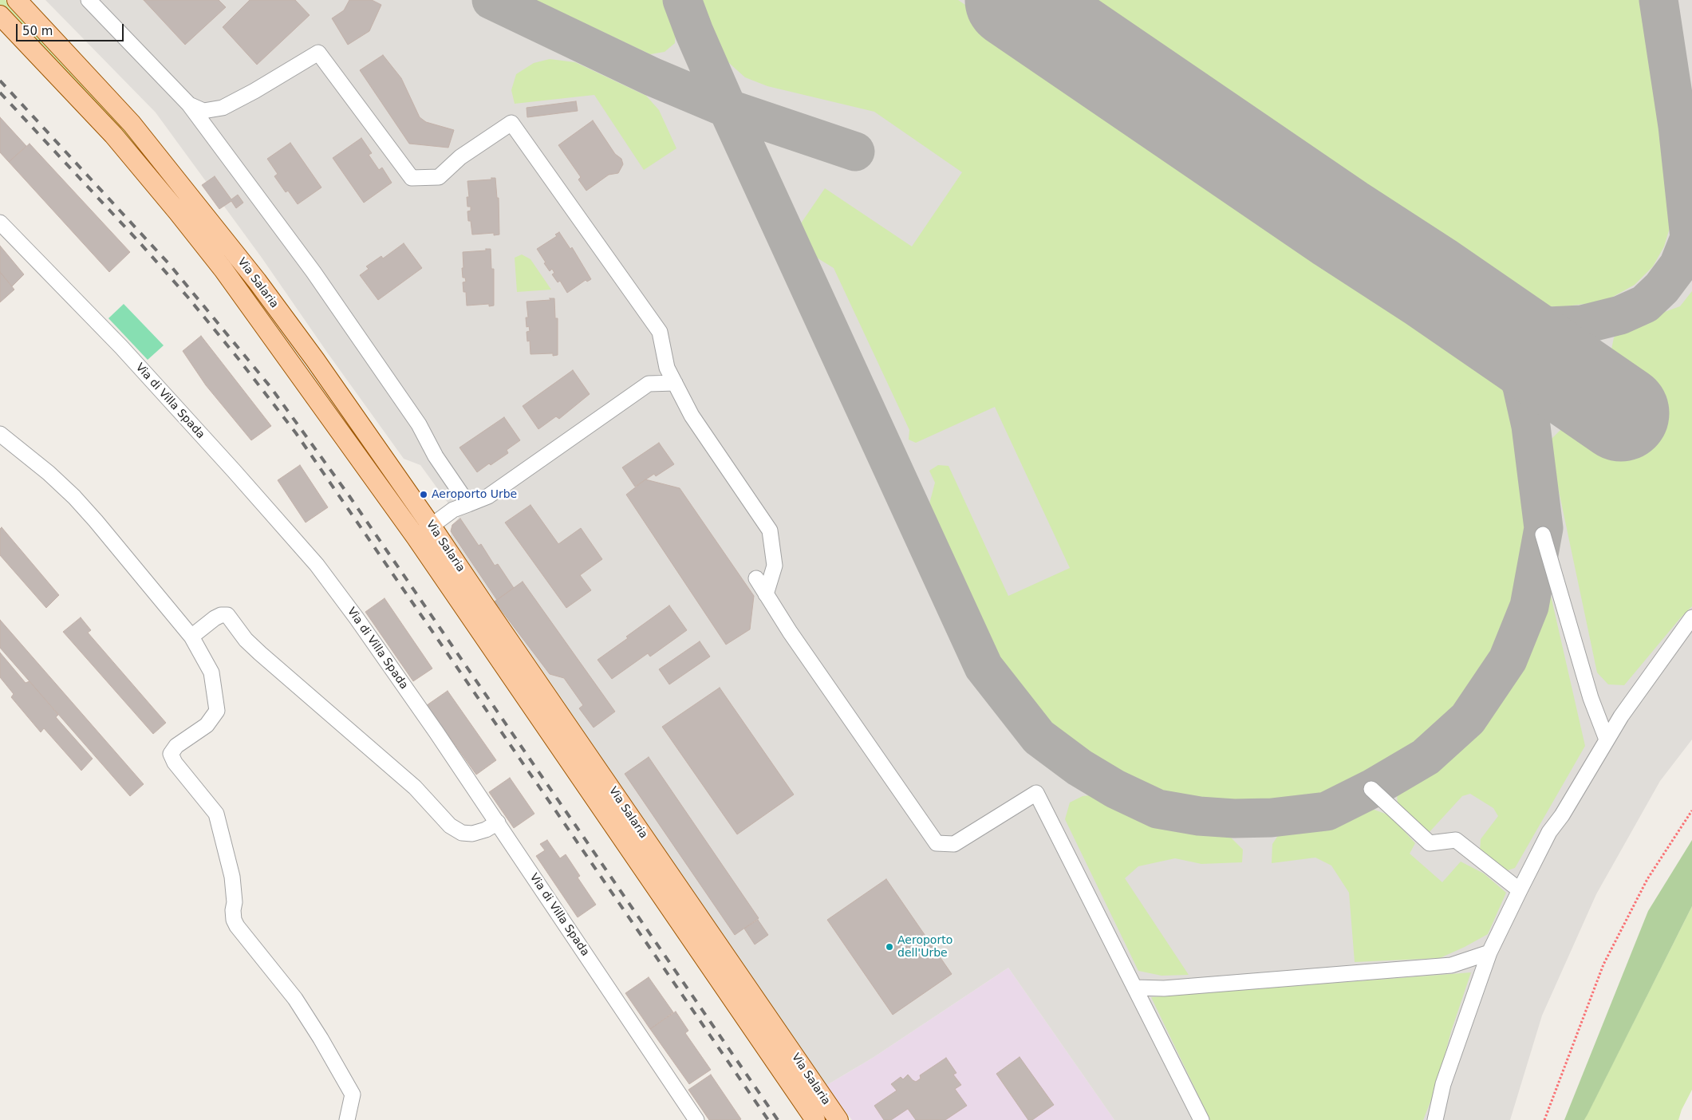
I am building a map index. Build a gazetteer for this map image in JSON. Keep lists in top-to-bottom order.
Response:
{
  "streets": {
    "main road": ["Via Salaria"],
    "street": ["Via di Villa Spada"]
  },
  "places": ["Aeroporto Urbe", "Aeroporto dell'Urbe"],
  "scale_bar": "50 m"
}
